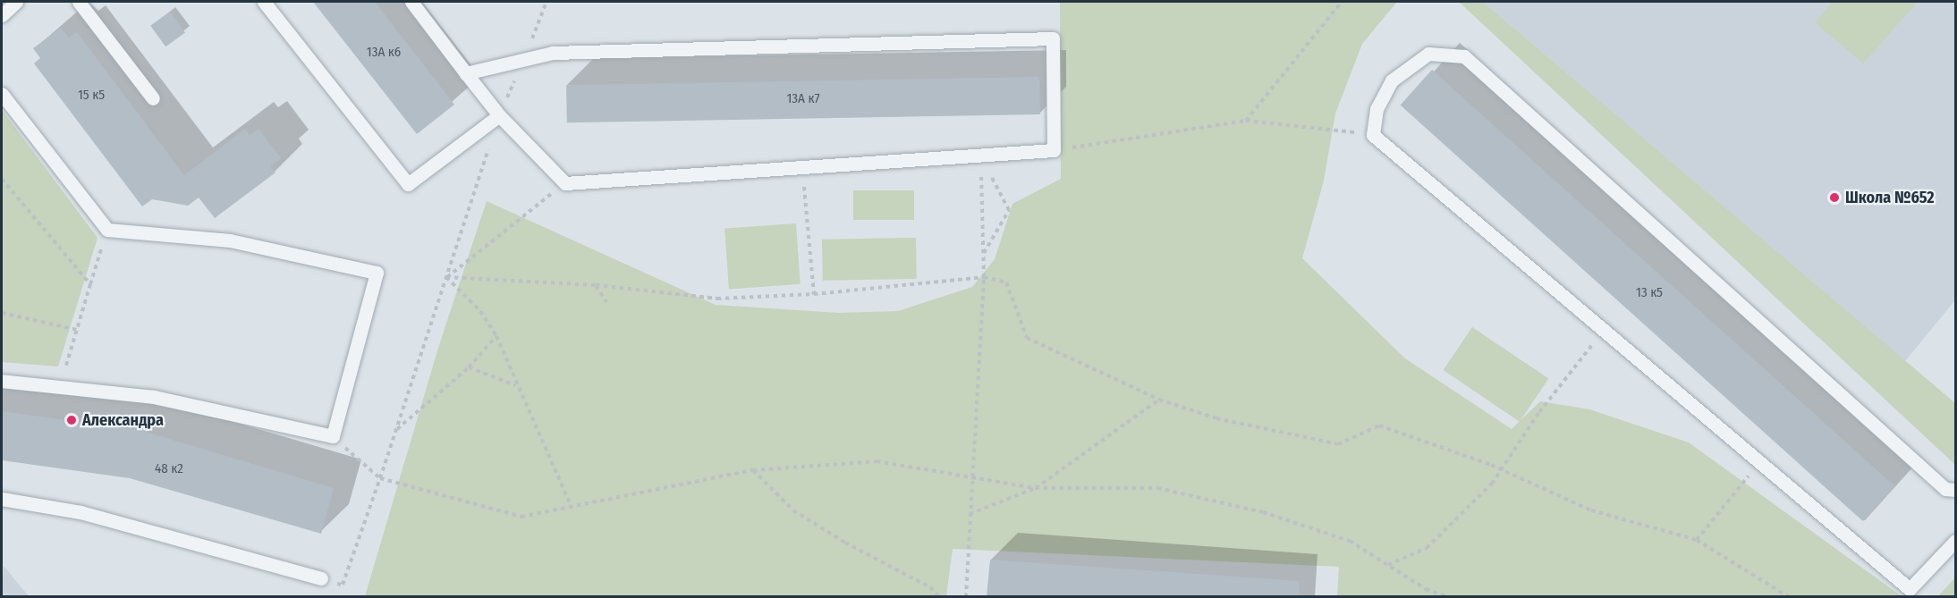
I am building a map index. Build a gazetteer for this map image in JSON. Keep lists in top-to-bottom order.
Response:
{
  "places": ["Школа №652", "Александра"],
  "house_numbers": [
    "13А к6",
    "15 к5",
    "13А к7",
    "13 к5",
    "48 к2"
  ]
}
